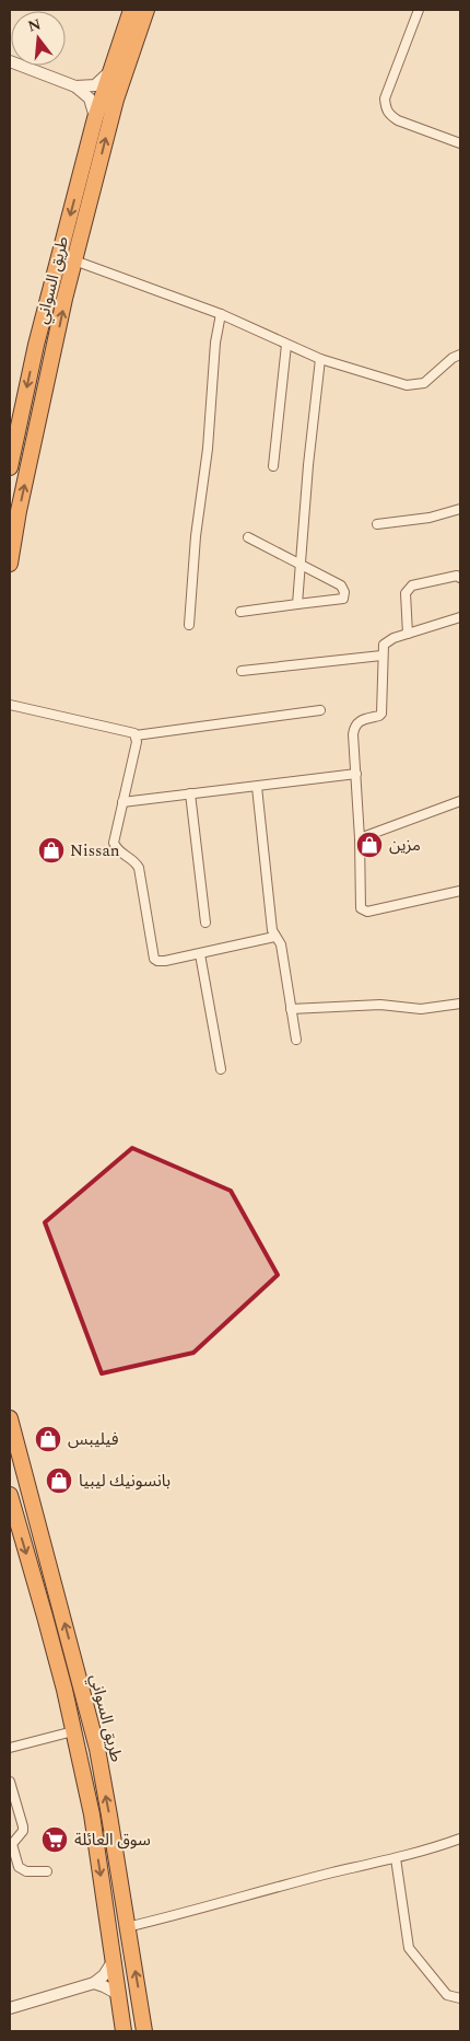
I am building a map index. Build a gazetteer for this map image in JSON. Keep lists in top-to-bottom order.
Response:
{
  "streets": {
    "highway": ["طريق السواني"]
  },
  "places": {
    "shop": [
      "مزين",
      "Nissan",
      "فيليبس",
      "بانسونيك ليبيا"
    ],
    "supermarket": ["سوق العائلة"]
  },
  "north": "top"
}
